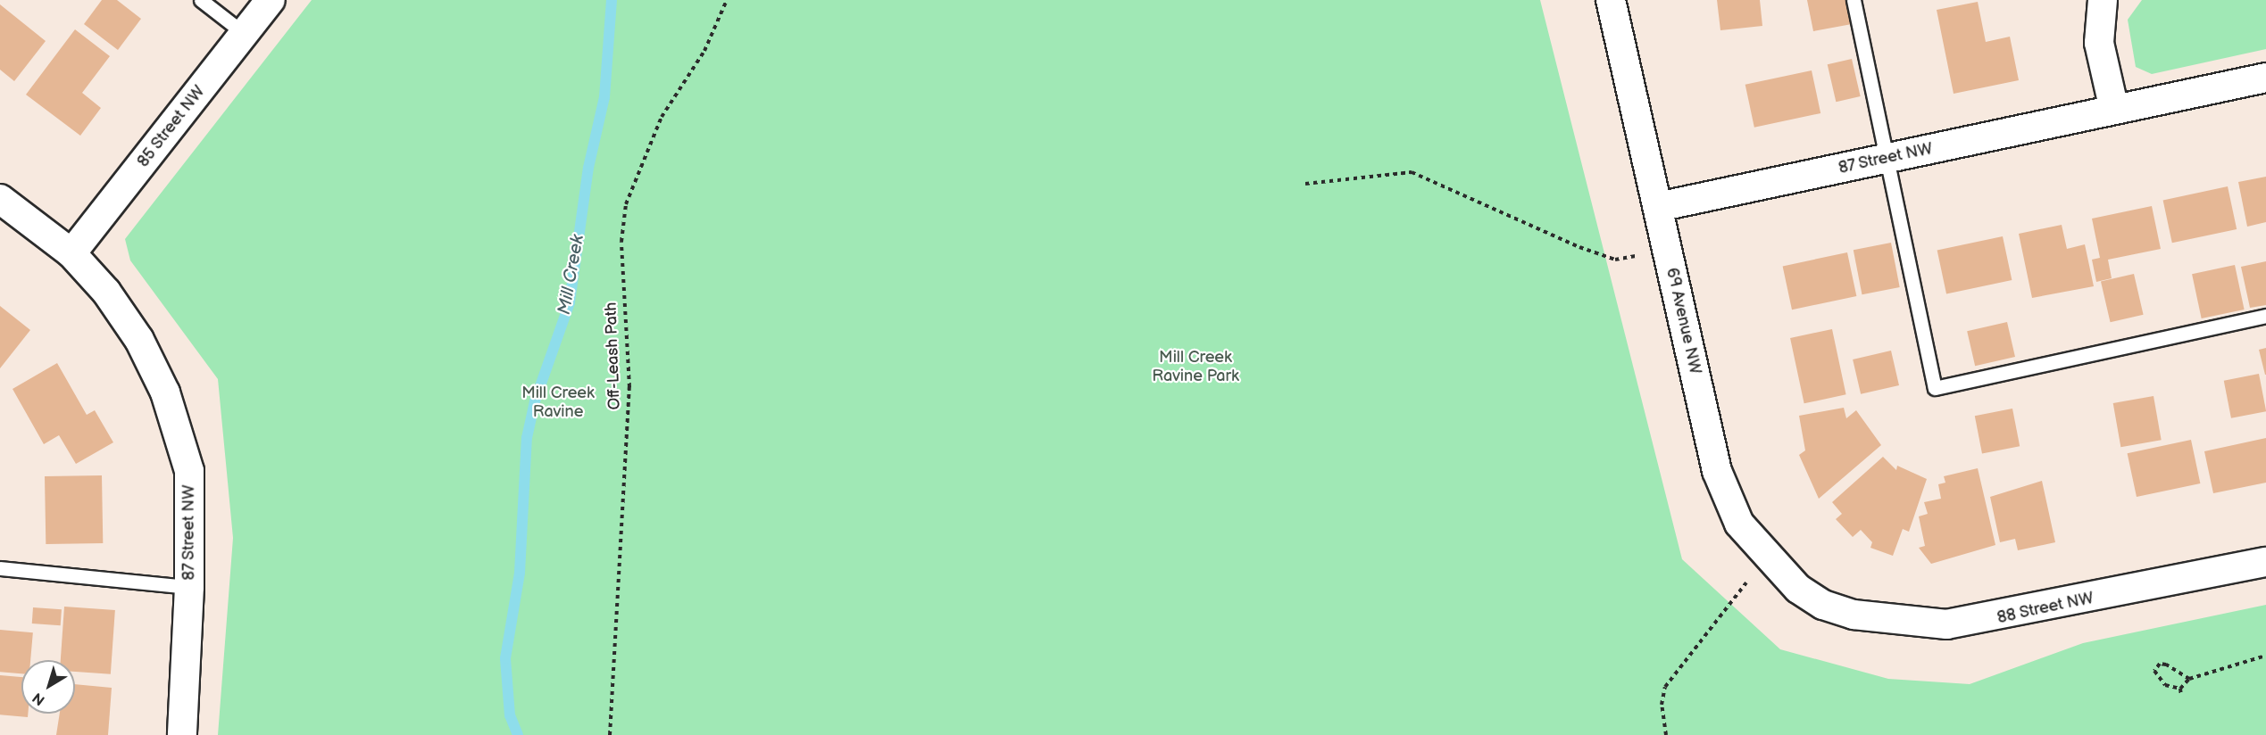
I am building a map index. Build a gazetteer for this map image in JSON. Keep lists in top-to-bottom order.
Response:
{
  "streets": {
    "street": [
      "85 Street NW",
      "87 Street NW",
      "69 Avenue NW",
      "88 Street NW"
    ],
    "path": ["Off-Leash Path"]
  },
  "crossings": [
    ["85 Street NW", "87 Street NW"],
    ["87 Street NW", "69 Avenue NW"],
    ["69 Avenue NW", "88 Street NW"]
  ],
  "water": ["Mill Creek"],
  "parks": ["Mill Creek Ravine Park", "Mill Creek Ravine"],
  "north": "bottom left"
}
